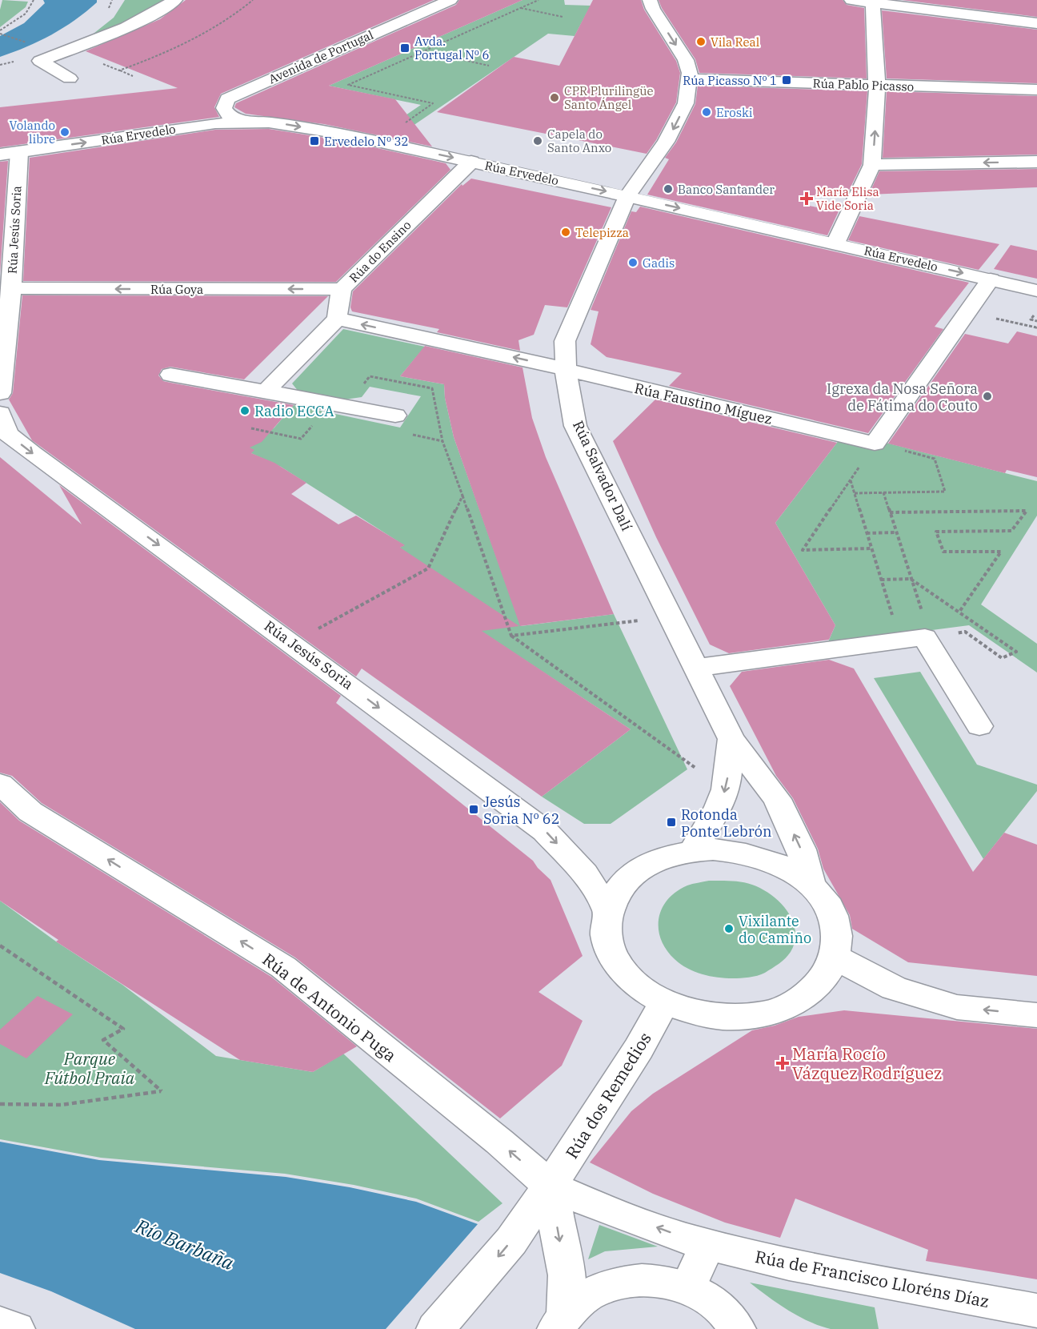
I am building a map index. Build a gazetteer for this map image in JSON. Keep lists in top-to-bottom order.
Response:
{
  "streets": {
    "street": [
      "Avenida de Portugal",
      "Rúa Pablo Picasso",
      "Rúa Ervedelo",
      "Rúa Jesús Soria",
      "Rúa do Ensino",
      "Rúa Goya",
      "Rúa Faustino Míguez",
      "Rúa Salvador Dalí",
      "Rúa de Antonio Puga",
      "Rúa dos Remedios",
      "Rúa de Francisco Lloréns Díaz"
    ]
  },
  "crossings": [
    ["Avenida de Portugal", "Rúa Ervedelo"],
    ["Rúa Pablo Picasso", "Rúa Salvador Dalí"],
    ["Rúa Ervedelo", "Rúa Jesús Soria"],
    ["Rúa Ervedelo", "Rúa do Ensino"],
    ["Rúa Ervedelo", "Rúa Salvador Dalí"],
    ["Rúa Jesús Soria", "Rúa Goya"],
    ["Rúa do Ensino", "Rúa Goya"],
    ["Rúa do Ensino", "Rúa Faustino Míguez"],
    ["Rúa Faustino Míguez", "Rúa Salvador Dalí"],
    ["Rúa de Antonio Puga", "Rúa dos Remedios"],
    ["Rúa de Antonio Puga", "Rúa de Francisco Lloréns Díaz"],
    ["Rúa dos Remedios", "Rúa de Francisco Lloréns Díaz"]
  ],
  "one_way": [
    "Rúa Ervedelo",
    "Rúa Jesús Soria",
    "Rúa de Antonio Puga",
    "Rúa dos Remedios"
  ],
  "water": ["Río Barbaña"],
  "parks": ["Parque Fútbol Praia"],
  "places": {
    "other": [
      "Vila Real",
      "CPR Plurilingüe Santo Ángel",
      "Eroski",
      "Volando libre",
      "Capela do Santo Anxo",
      "Banco Santander",
      "Telepizza",
      "Gadis",
      "Igrexa da Nosa Señora de Fátima do Couto",
      "Radio ECCA",
      "Vixilante do Camiño"
    ],
    "transit": [
      "Avda. Portugal Nº 6",
      "Rúa Picasso Nº 1",
      "Ervedelo Nº 32",
      "Jesús Soria Nº 62",
      "Rotonda Ponte Lebrón"
    ],
    "health": ["María Elisa Vide Soria", "María Rocío Vázquez Rodríguez"]
  }
}
